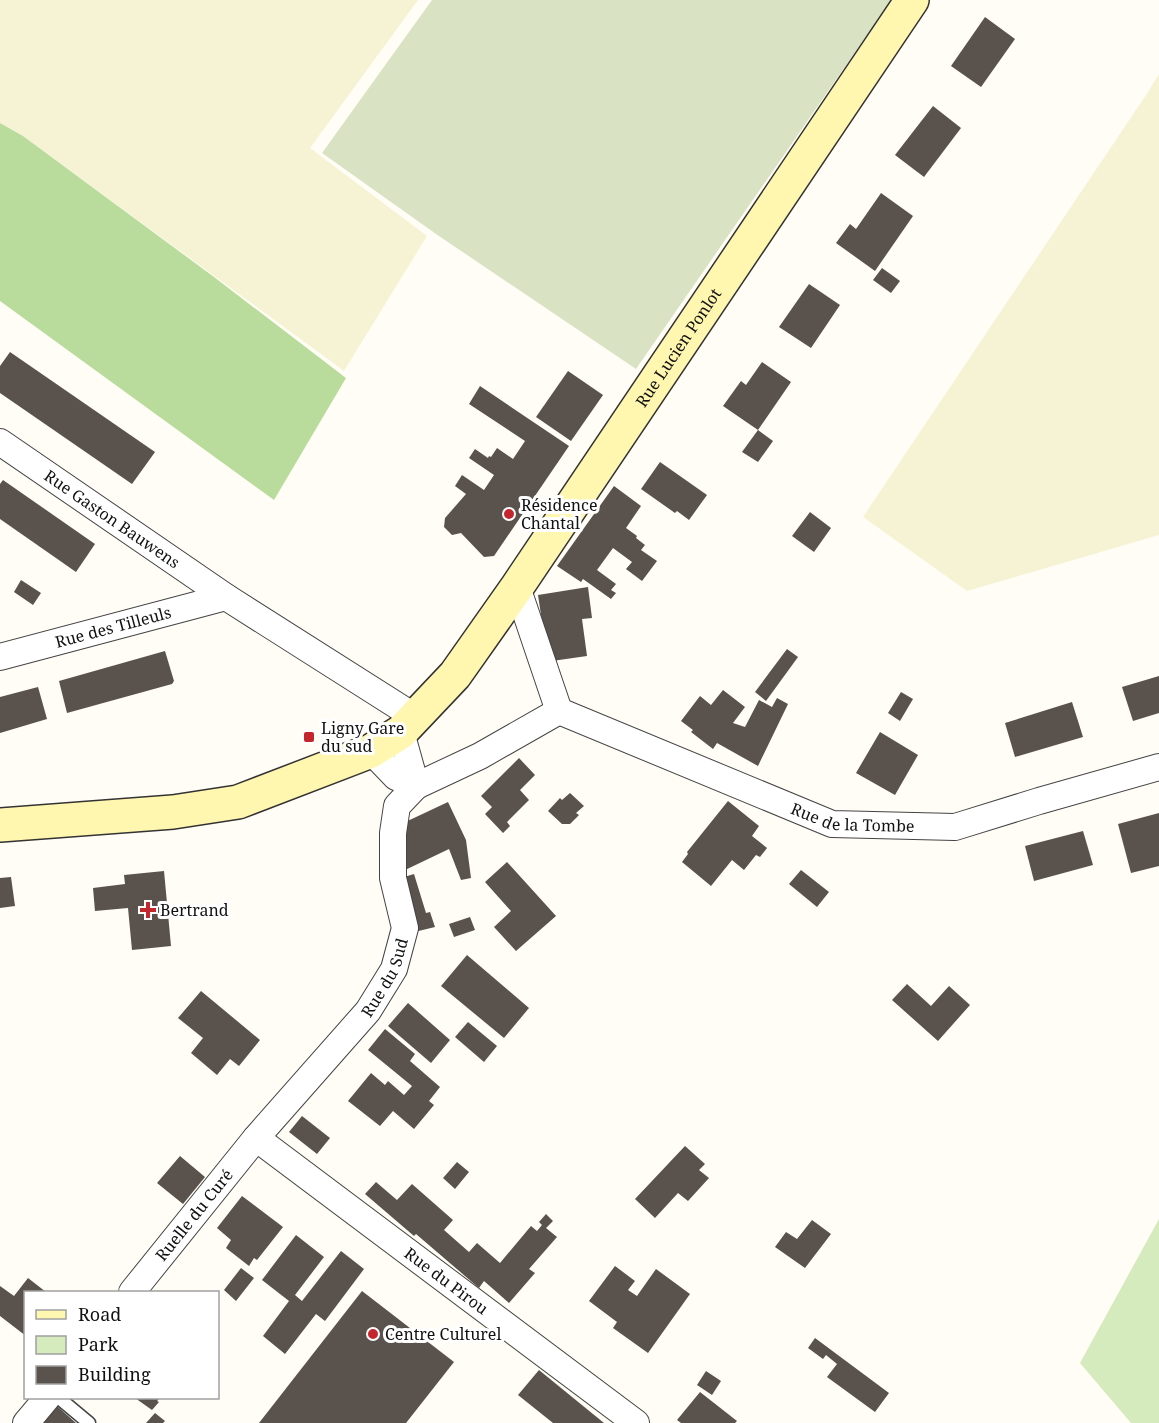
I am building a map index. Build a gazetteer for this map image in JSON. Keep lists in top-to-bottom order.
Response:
{
  "streets": {
    "main road": ["Rue Lucien Ponlot"],
    "street": [
      "Rue Gaston Bauwens",
      "Rue des Tilleuls",
      "Rue de la Tombe",
      "Rue du Sud",
      "Ruelle du Curé",
      "Rue du Pirou"
    ]
  },
  "crossings": [
    ["Rue Gaston Bauwens", "Rue des Tilleuls"],
    ["Rue de la Tombe", "Rue du Sud"],
    ["Rue du Sud", "Ruelle du Curé"],
    ["Rue du Sud", "Rue du Pirou"],
    ["Ruelle du Curé", "Rue du Pirou"]
  ],
  "places": {
    "other": ["Résidence Chantal", "Centre Culturel"],
    "transit": ["Ligny Gare du sud"],
    "health": ["Bertrand"]
  },
  "legend": ["Road", "Park", "Building"]
}
